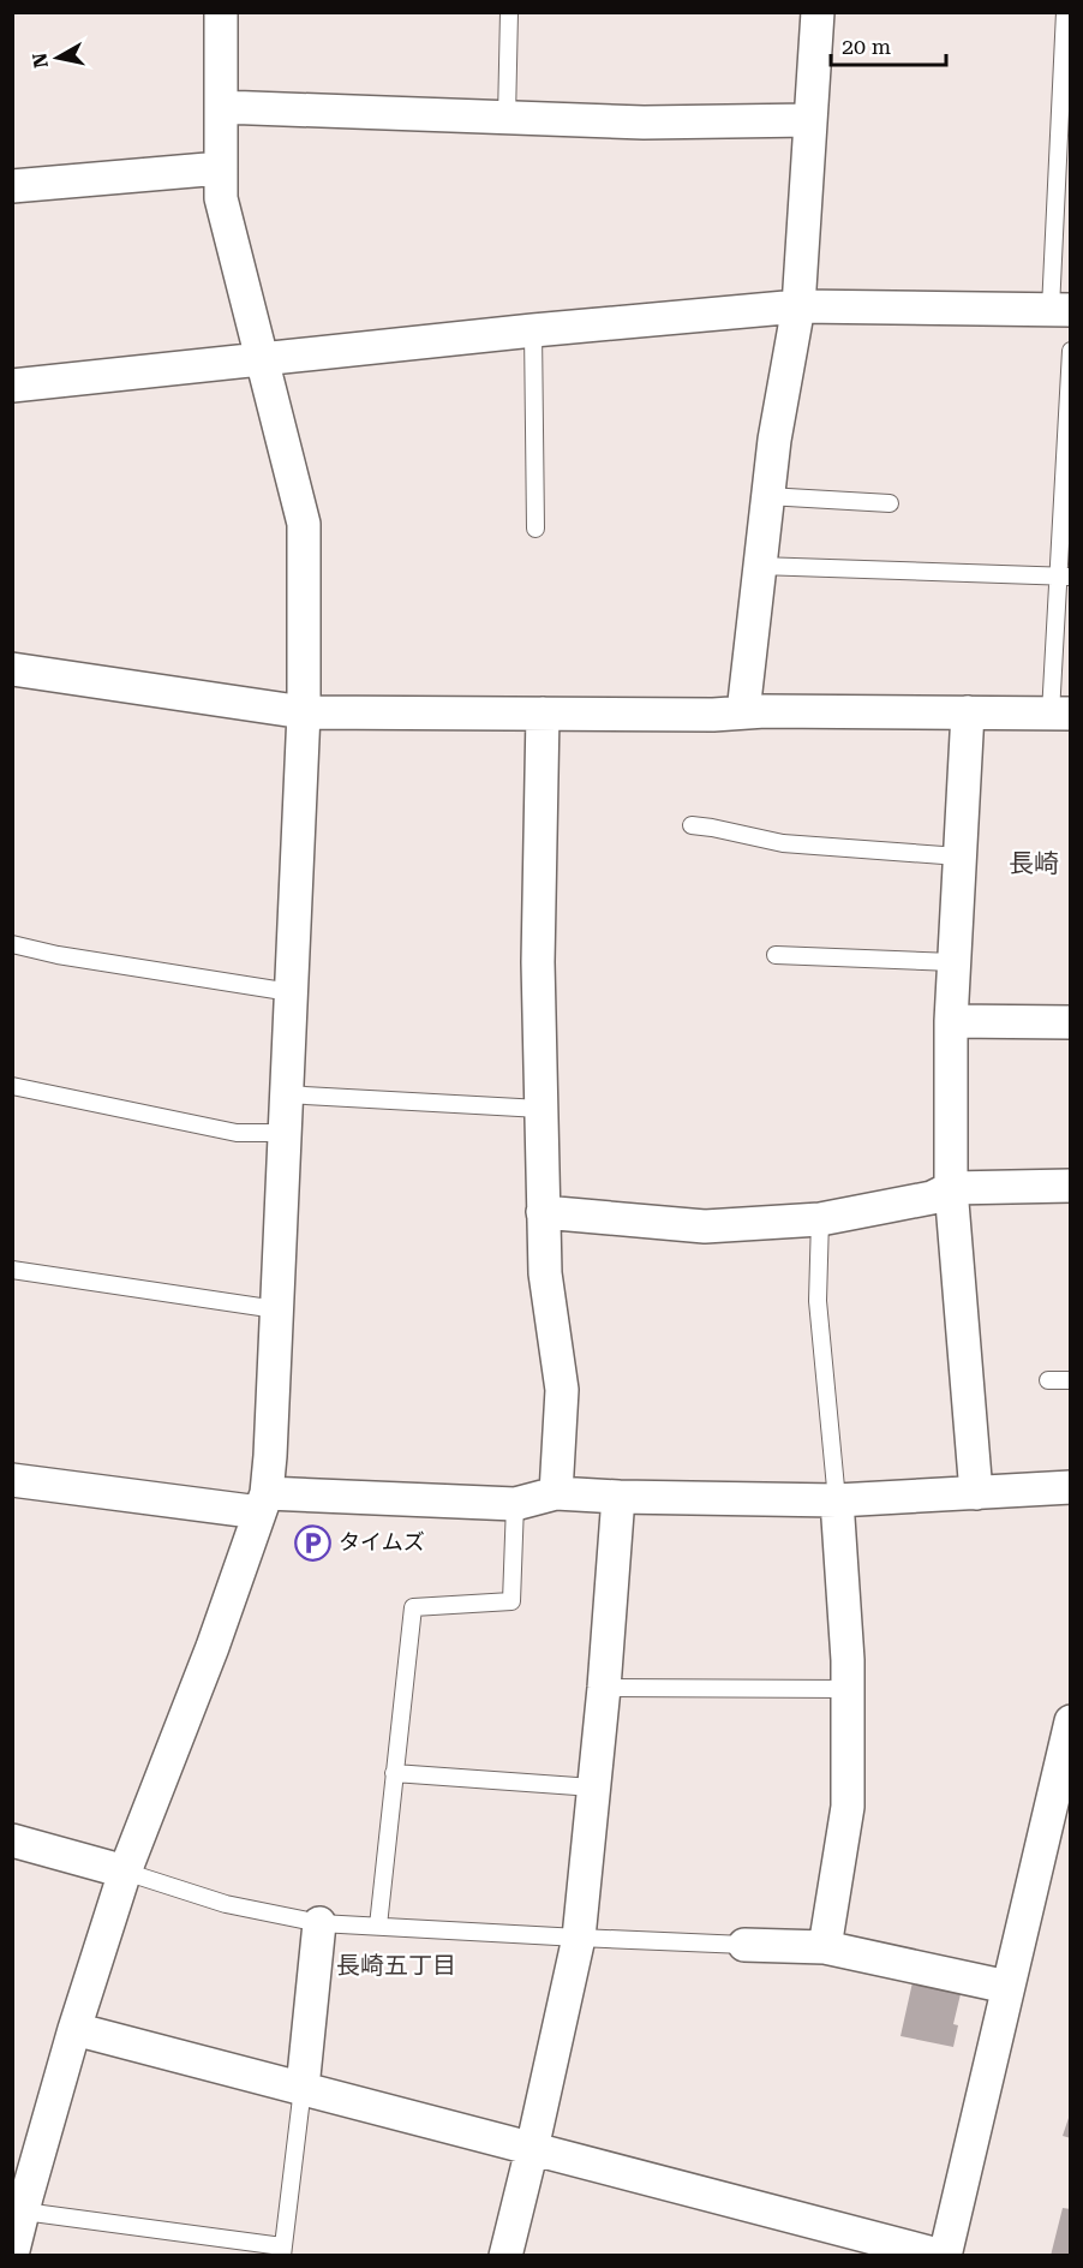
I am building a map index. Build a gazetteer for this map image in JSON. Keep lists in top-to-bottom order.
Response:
{
  "districts": ["長崎", "長崎五丁目"],
  "places": {
    "parking": ["タイムズ"]
  },
  "scale_bar": "20 m",
  "north": "left"
}
